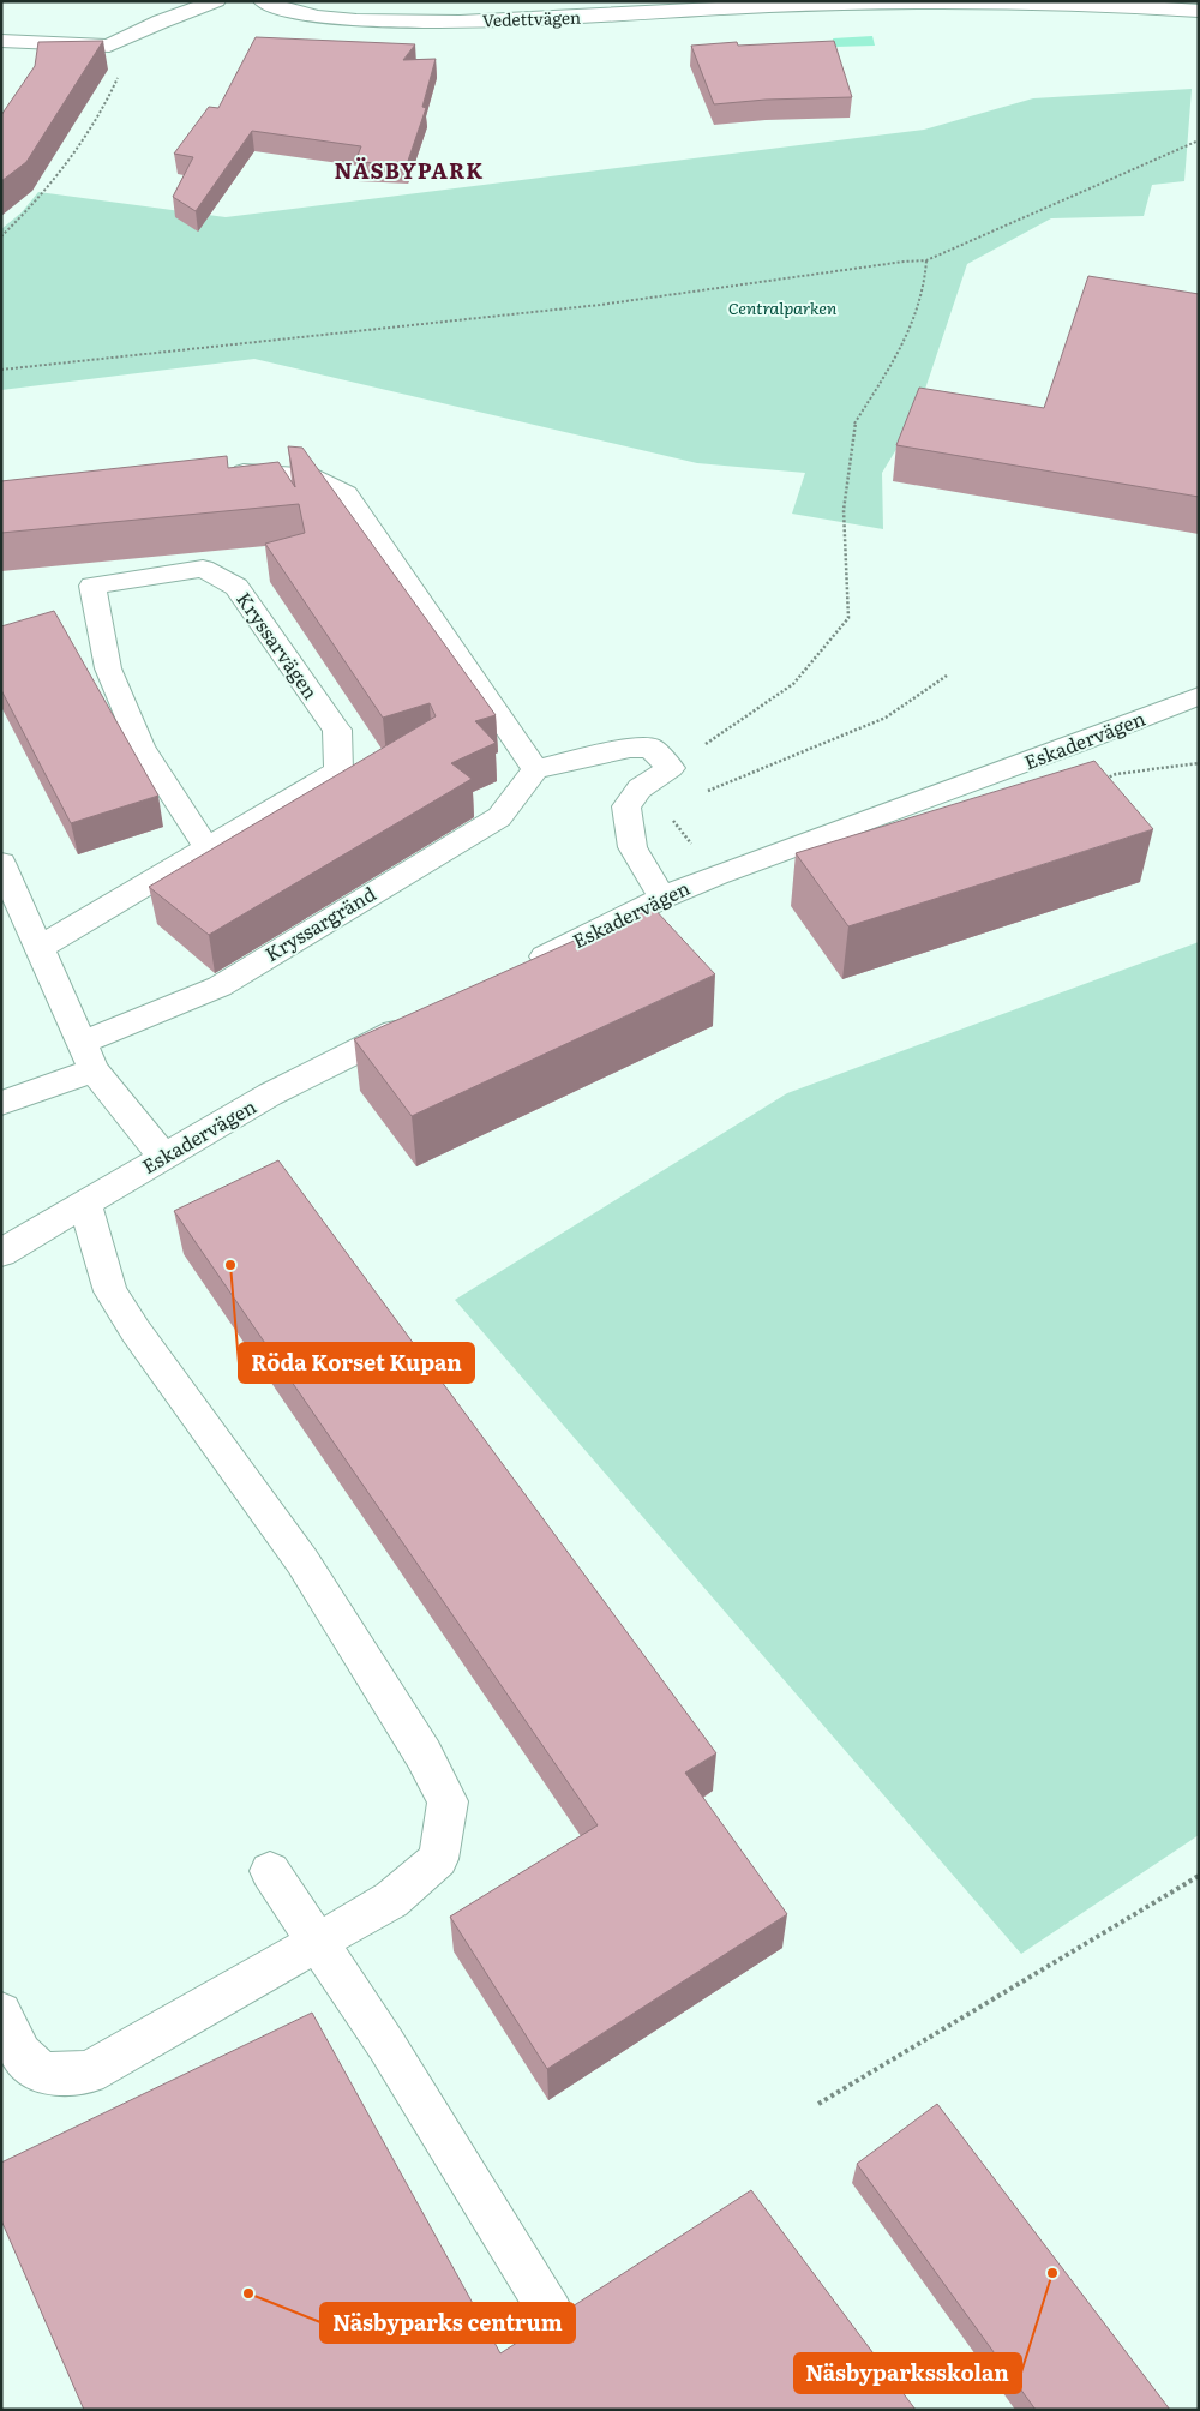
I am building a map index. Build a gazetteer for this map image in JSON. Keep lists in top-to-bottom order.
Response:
{
  "streets": {
    "street": [
      "Vedettvägen",
      "Kryssarvägen",
      "Eskadervägen",
      "Kryssargränd"
    ]
  },
  "districts": ["NÄSBYPARK"],
  "parks": ["Centralparken"],
  "places": ["Röda Korset Kupan", "Näsbyparksskolan", "Näsbyparks centrum"]
}
